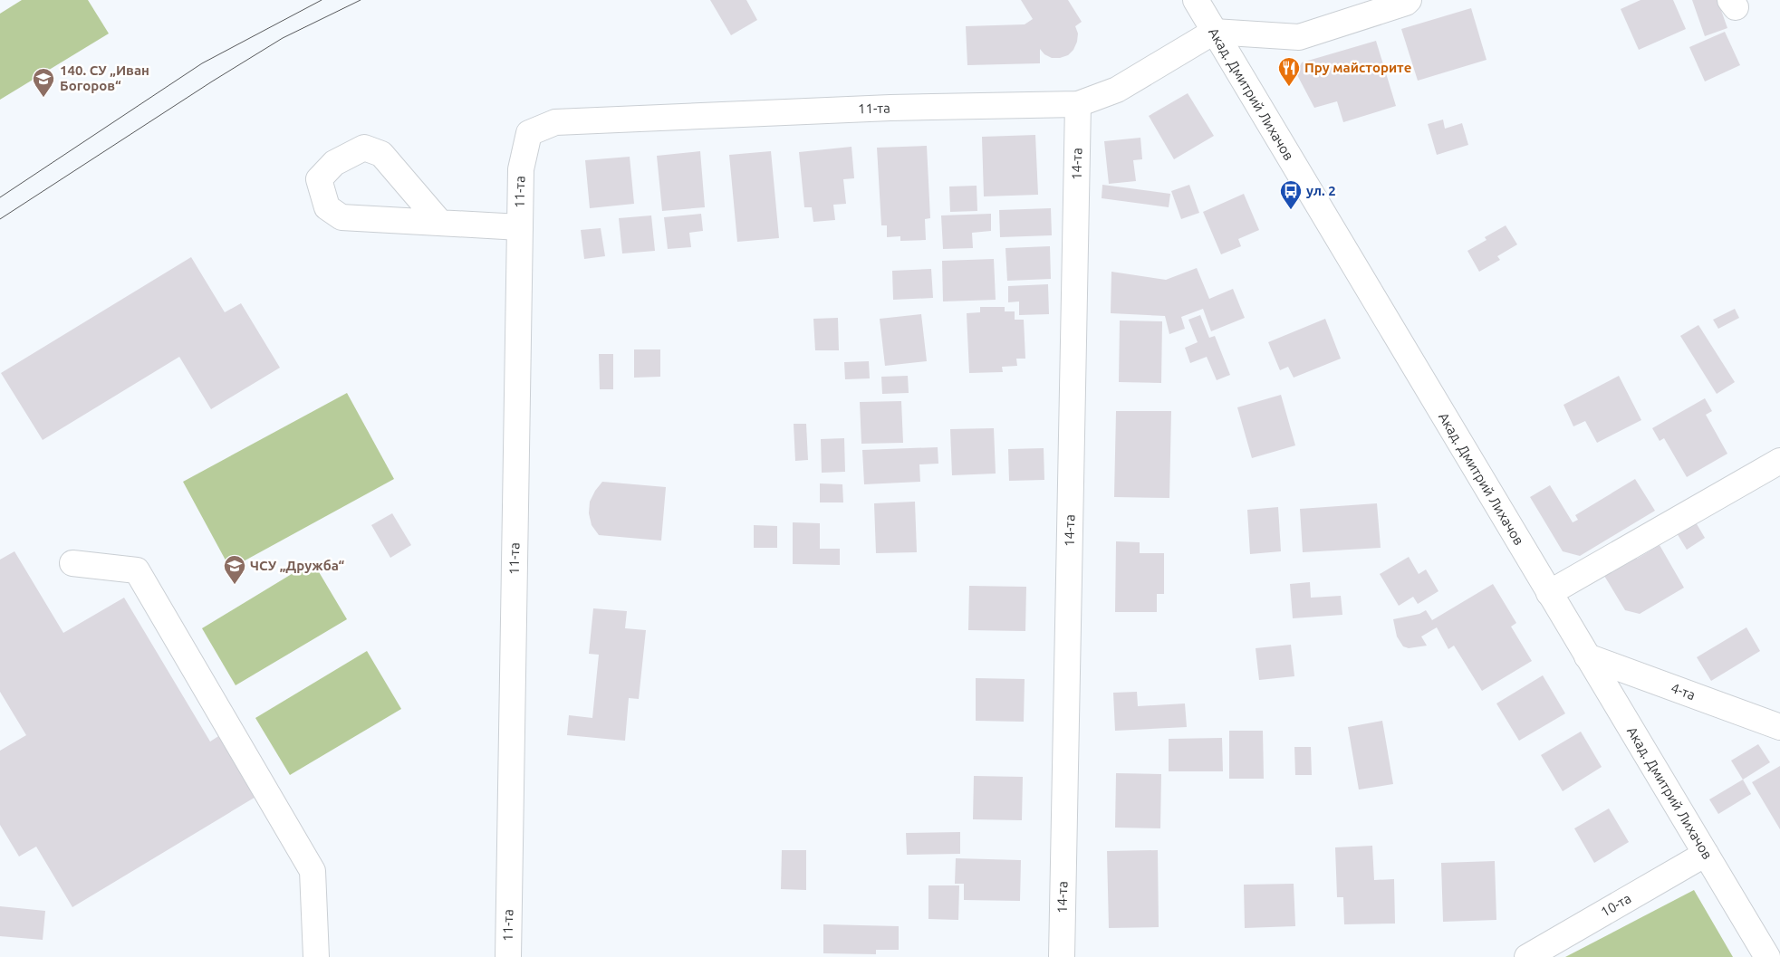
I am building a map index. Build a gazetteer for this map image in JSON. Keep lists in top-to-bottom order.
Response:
{
  "streets": {
    "street": [
      "Акад. Дмитрий Лихачов",
      "11-та",
      "14-та",
      "4-та",
      "10-та"
    ]
  },
  "crossings": [
    ["Акад. Дмитрий Лихачов", "11-та"],
    ["Акад. Дмитрий Лихачов", "4-та"],
    ["Акад. Дмитрий Лихачов", "10-та"],
    ["11-та", "14-та"]
  ],
  "places": {
    "restaurant": ["Пру майсторите"],
    "school or university": ["140. СУ „Иван Богоров“", "ЧСУ „Дружба“"],
    "bus stop": ["ул. 2"]
  }
}
